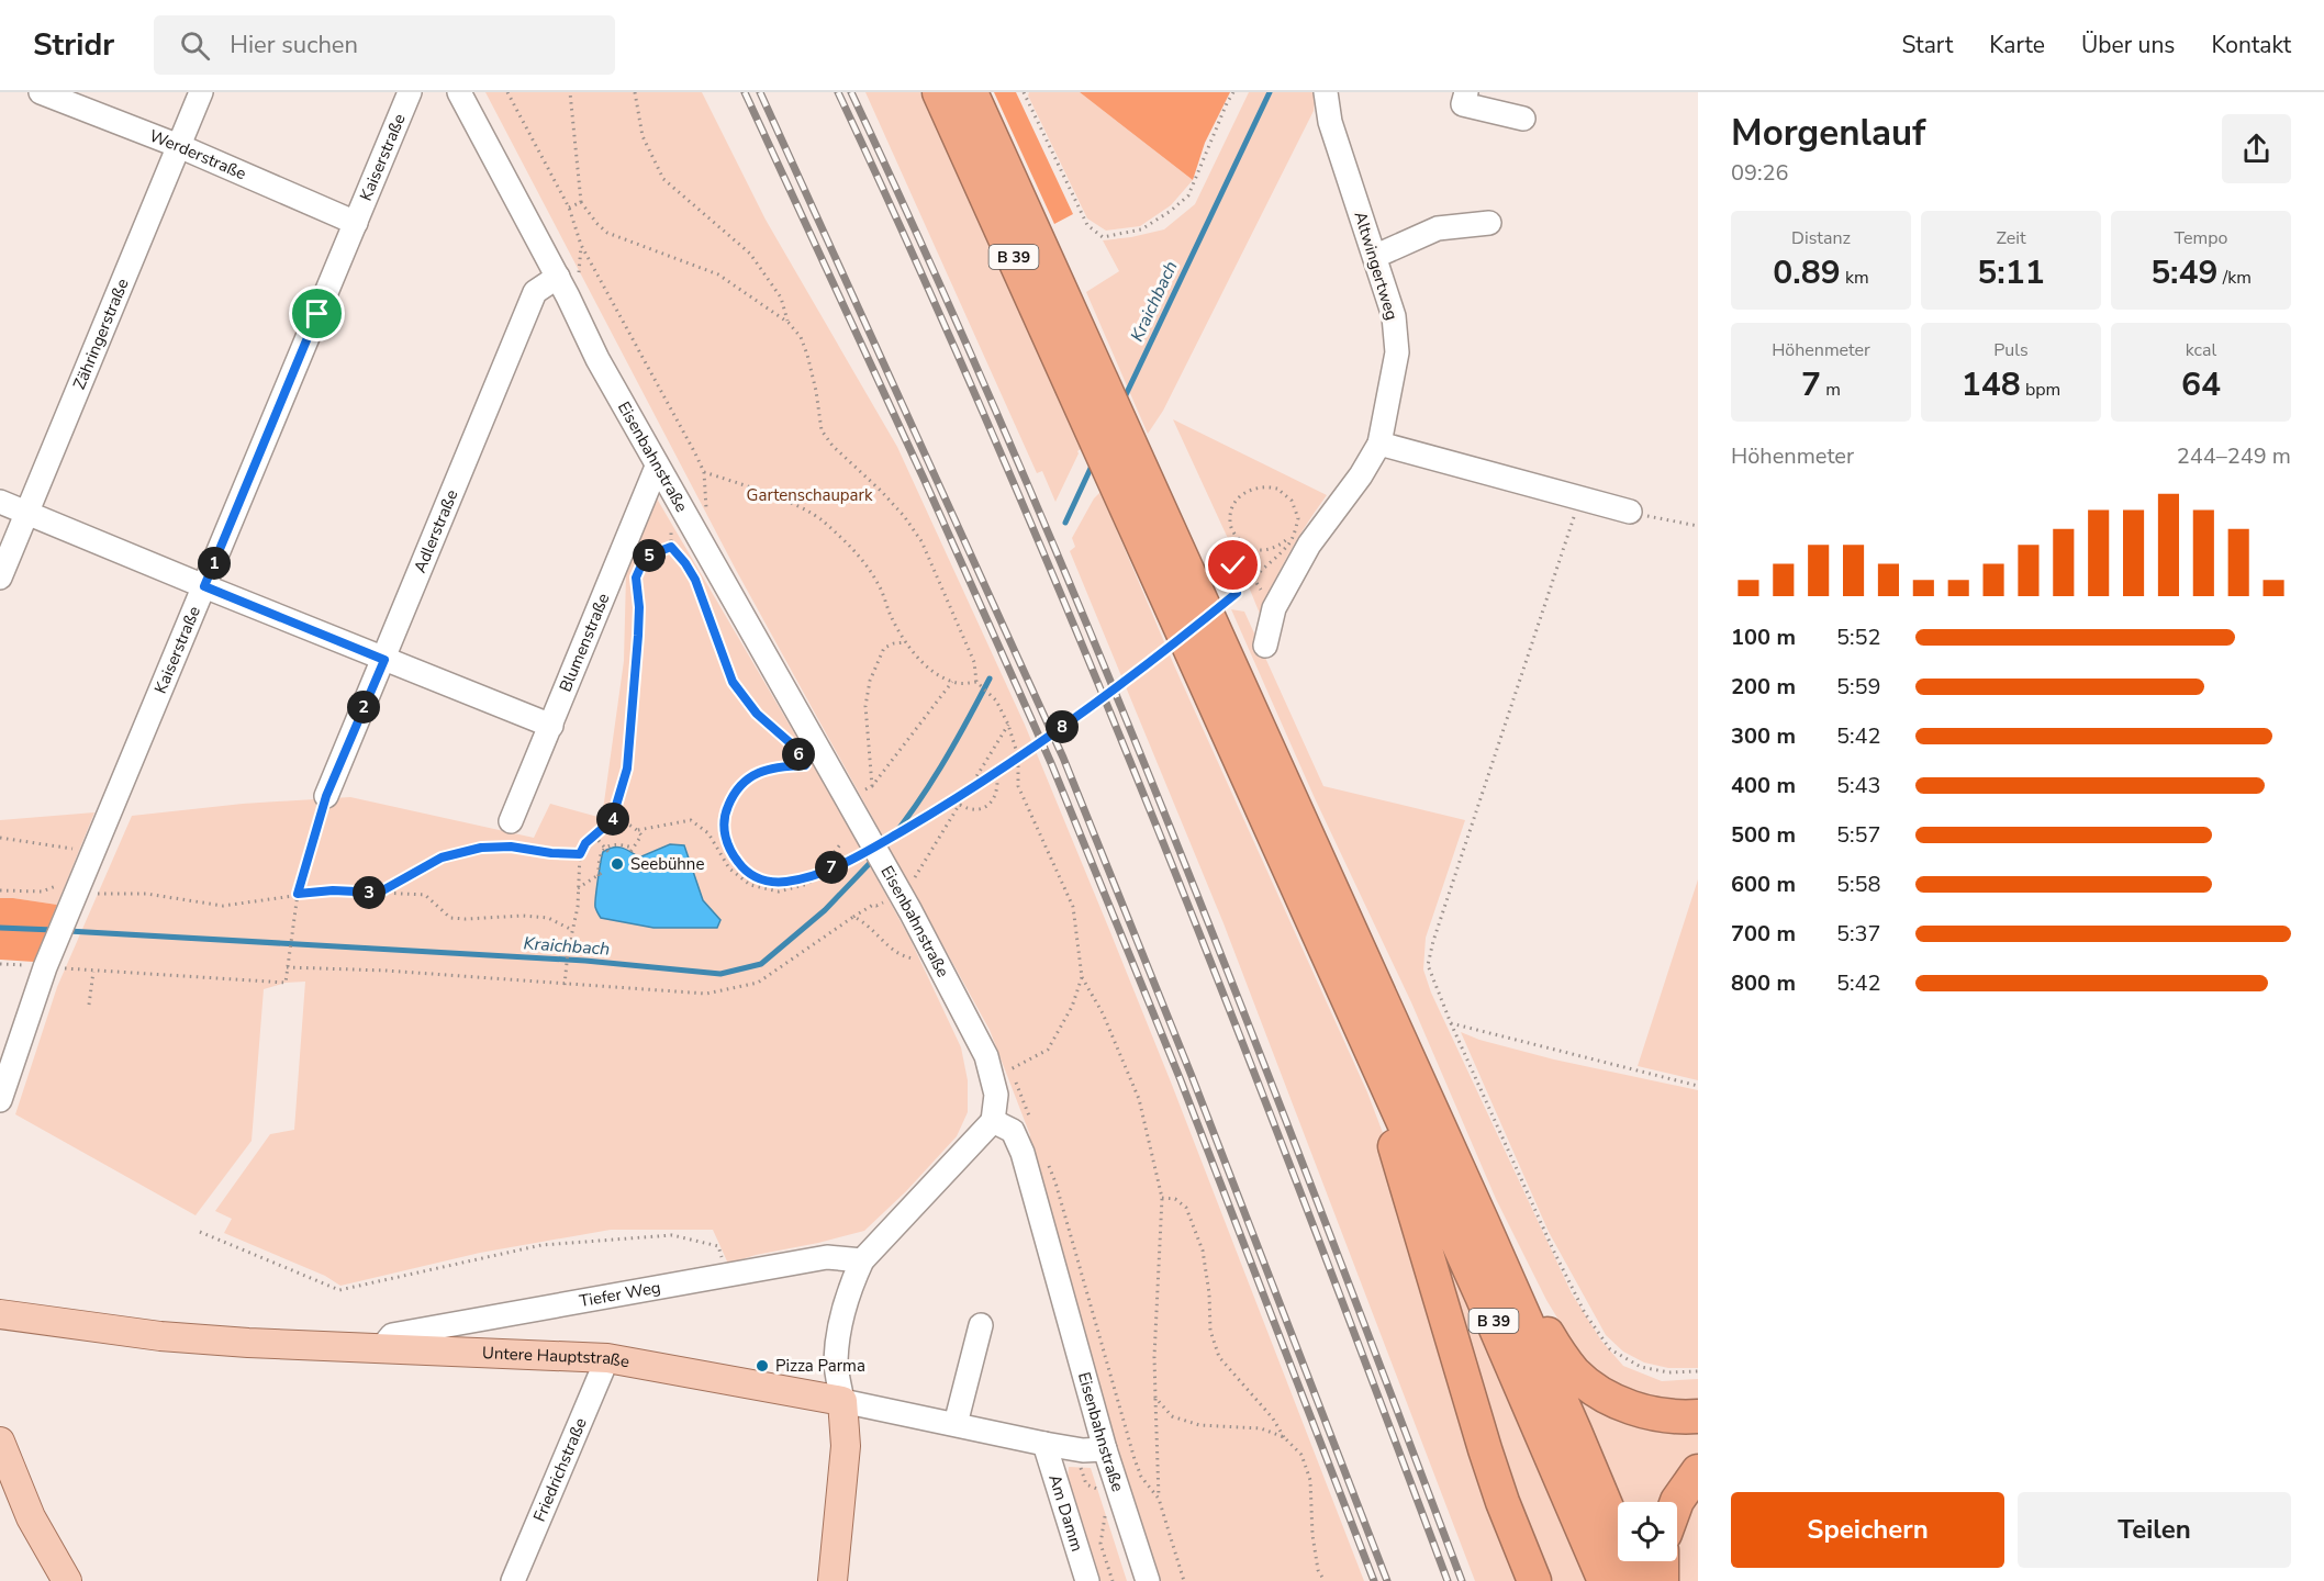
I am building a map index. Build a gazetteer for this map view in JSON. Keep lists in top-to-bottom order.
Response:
{
  "streets": {
    "highway": ["B 39"],
    "main road": ["Untere Hauptstraße"],
    "street": [
      "Werderstraße",
      "Kaiserstraße",
      "Altwingertweg",
      "Zähringerstraße",
      "Eisenbahnstraße",
      "Adlerstraße",
      "Blumenstraße",
      "Tiefer Weg",
      "Friedrichstraße",
      "Am Damm"
    ]
  },
  "crossings": [
    ["Werderstraße", "Kaiserstraße"],
    ["Werderstraße", "Zähringerstraße"],
    ["Eisenbahnstraße", "Adlerstraße"],
    ["Eisenbahnstraße", "Blumenstraße"],
    ["Eisenbahnstraße", "Untere Hauptstraße"],
    ["Tiefer Weg", "Untere Hauptstraße"],
    ["Untere Hauptstraße", "Friedrichstraße"],
    ["Untere Hauptstraße", "Am Damm"]
  ],
  "water": ["Kraichbach"],
  "parks": ["Gartenschaupark"],
  "places": ["Seebühne", "Pizza Parma"],
  "page": {
    "header": "Stridr",
    "search": "Hier suchen",
    "nav": [
      "Start",
      "Karte",
      "Über uns",
      "Kontakt"
    ],
    "heading": ["Morgenlauf", "09:26"],
    "stats": [
      ["Distanz", "0.89 km"],
      ["Zeit", "5:11"],
      ["Tempo", "5:49 /km"],
      ["Höhenmeter", "7 m"],
      ["Puls", "148 bpm"],
      ["kcal", "64"]
    ],
    "chart": ["Höhenmeter", "244–249 m"],
    "pins": [
      "5",
      "1",
      "2",
      "8",
      "6",
      "4",
      "7",
      "3"
    ],
    "list": [
      {
        "name": "100 m",
        "note": "5:52"
      },
      {
        "name": "200 m",
        "note": "5:59"
      },
      {
        "name": "300 m",
        "note": "5:42"
      },
      {
        "name": "400 m",
        "note": "5:43"
      },
      {
        "name": "500 m",
        "note": "5:57"
      },
      {
        "name": "600 m",
        "note": "5:58"
      },
      {
        "name": "700 m",
        "note": "5:37"
      },
      {
        "name": "800 m",
        "note": "5:42"
      }
    ],
    "buttons": ["Speichern", "Teilen"]
  }
}
